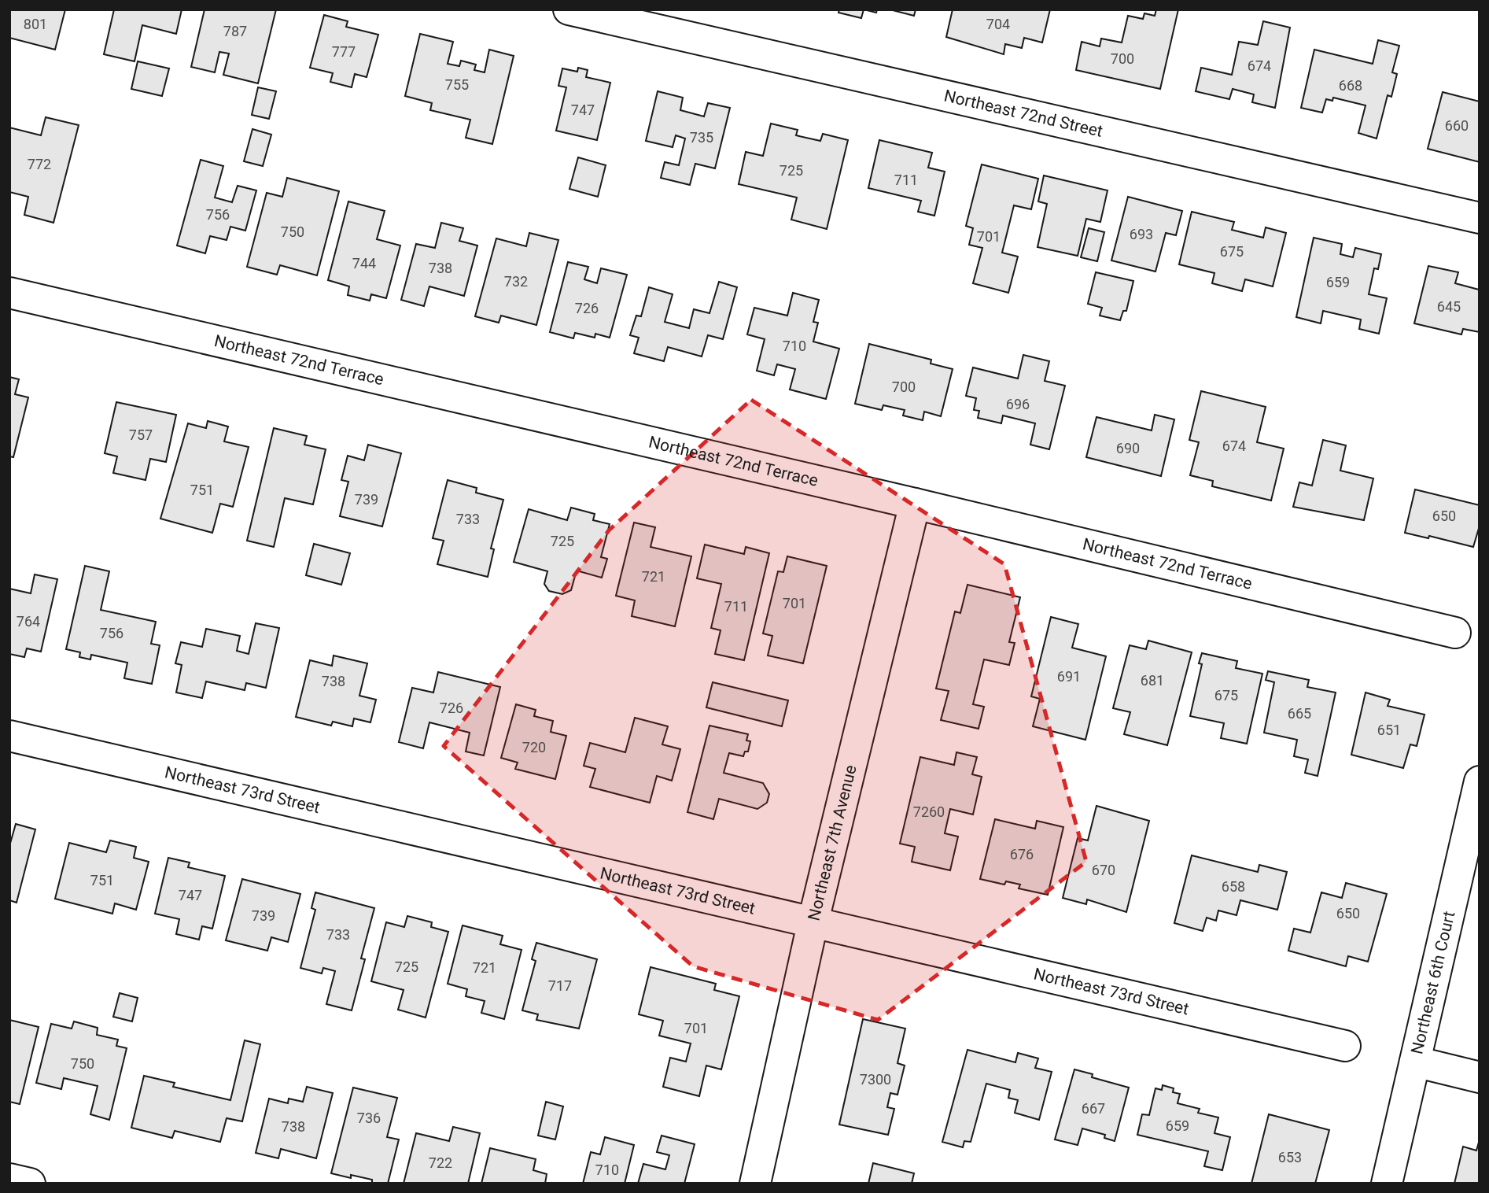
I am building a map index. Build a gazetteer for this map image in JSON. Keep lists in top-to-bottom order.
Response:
{
  "streets": {
    "street": [
      "Northeast 72nd Street",
      "Northeast 72nd Terrace",
      "Northeast 73rd Street",
      "Northeast 7th Avenue",
      "Northeast 6th Court"
    ]
  },
  "crossings": [
    ["Northeast 72nd Terrace", "Northeast 7th Avenue"],
    ["Northeast 73rd Street", "Northeast 7th Avenue"]
  ],
  "house_numbers": [
    "801",
    "704",
    "787",
    "777",
    "700",
    "674",
    "755",
    "668",
    "747",
    "660",
    "735",
    "772",
    "725",
    "711",
    "756",
    "750",
    "693",
    "701",
    "675",
    "744",
    "738",
    "732",
    "659",
    "645",
    "726",
    "710",
    "700",
    "696",
    "757",
    "674",
    "690",
    "751",
    "739",
    "650",
    "733",
    "725",
    "721",
    "701",
    "711",
    "764",
    "756",
    "691",
    "681",
    "738",
    "675",
    "726",
    "665",
    "651",
    "720",
    "7260",
    "676",
    "670",
    "751",
    "658",
    "747",
    "650",
    "739",
    "733",
    "725",
    "721",
    "717",
    "701",
    "750",
    "7300",
    "667",
    "736",
    "659",
    "738",
    "653",
    "722",
    "710"
  ]
}
